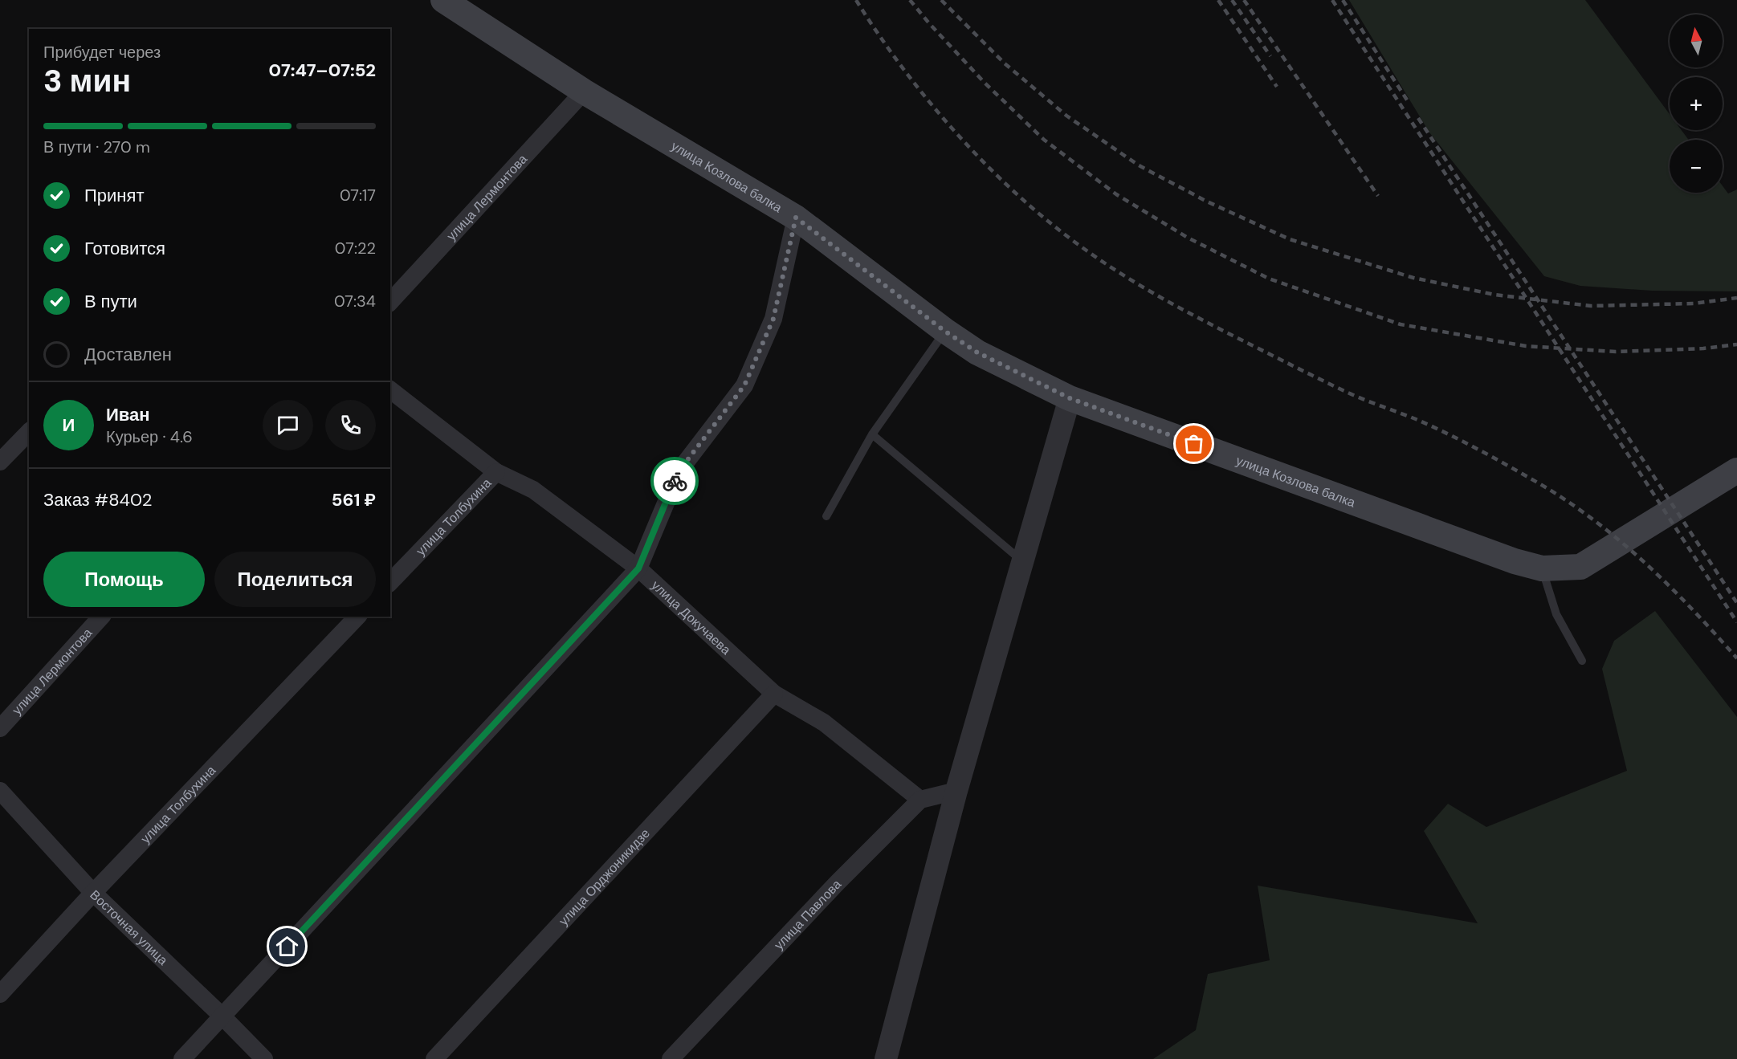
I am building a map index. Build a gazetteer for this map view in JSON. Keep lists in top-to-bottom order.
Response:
{
  "streets": {
    "main road": ["улица Козлова балка"],
    "street": [
      "улица Лермонтова",
      "улица Толбухина",
      "улица Докучаева",
      "улица Орджоникидзе",
      "улица Павлова",
      "Восточная улица"
    ]
  },
  "crossings": [
    ["улица Козлова балка", "улица Лермонтова"],
    ["улица Толбухина", "улица Докучаева"],
    ["улица Толбухина", "Восточная улица"],
    ["улица Докучаева", "улица Орджоникидзе"],
    ["улица Докучаева", "улица Павлова"]
  ],
  "north": "top",
  "page": {
    "map_buttons": ["+", "−"],
    "heading": ["3 мин", "Прибудет через", "07:47–07:52"],
    "panel": [
      "Иван",
      "Курьер · 4.6",
      "Заказ #8402",
      "561 ₽"
    ],
    "bar": "В пути · 270 m",
    "list": [
      ["Принят", "07:17"],
      ["Готовится", "07:22"],
      ["В пути", "07:34"],
      "Доставлен"
    ],
    "round": "И",
    "buttons": ["Помощь", "Поделиться"]
  }
}
